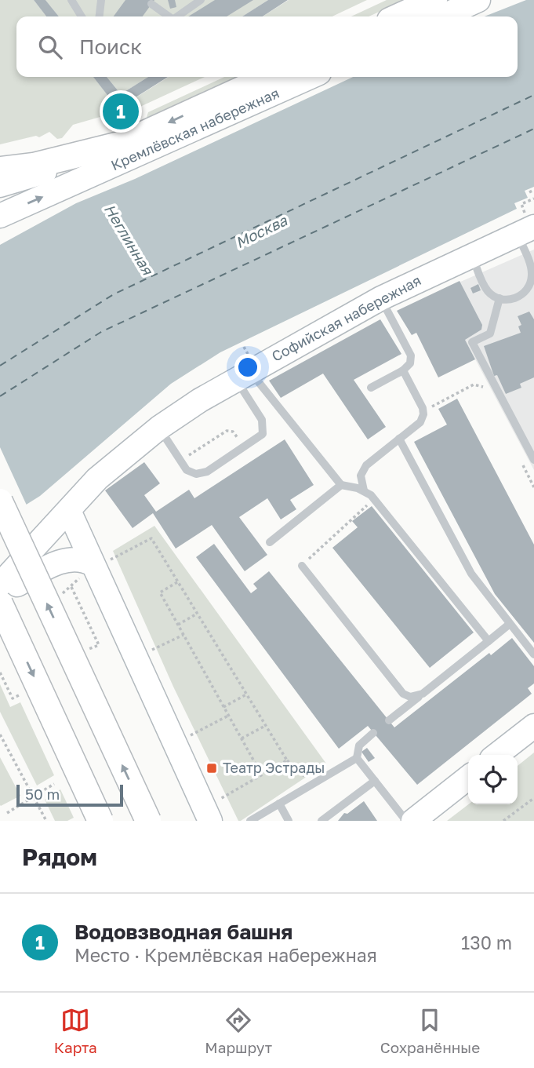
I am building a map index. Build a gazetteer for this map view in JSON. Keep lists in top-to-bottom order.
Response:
{
  "streets": {
    "main road": ["Кремлёвская набережная", "Софийская набережная"]
  },
  "water": ["Москва", "Неглинная"],
  "places": {
    "transit": ["Театр Эстрады"]
  },
  "scale_bar": "50 m",
  "page": {
    "search": "Поиск",
    "pins": "1",
    "scale": "50 m",
    "heading": "Рядом",
    "list": [
      {
        "mark": "1",
        "name": "Водовзводная башня",
        "note": "Место · Кремлёвская набережная",
        "value": "130 m"
      }
    ],
    "nav": ["Карта", "Маршрут", "Сохранённые"]
  }
}
